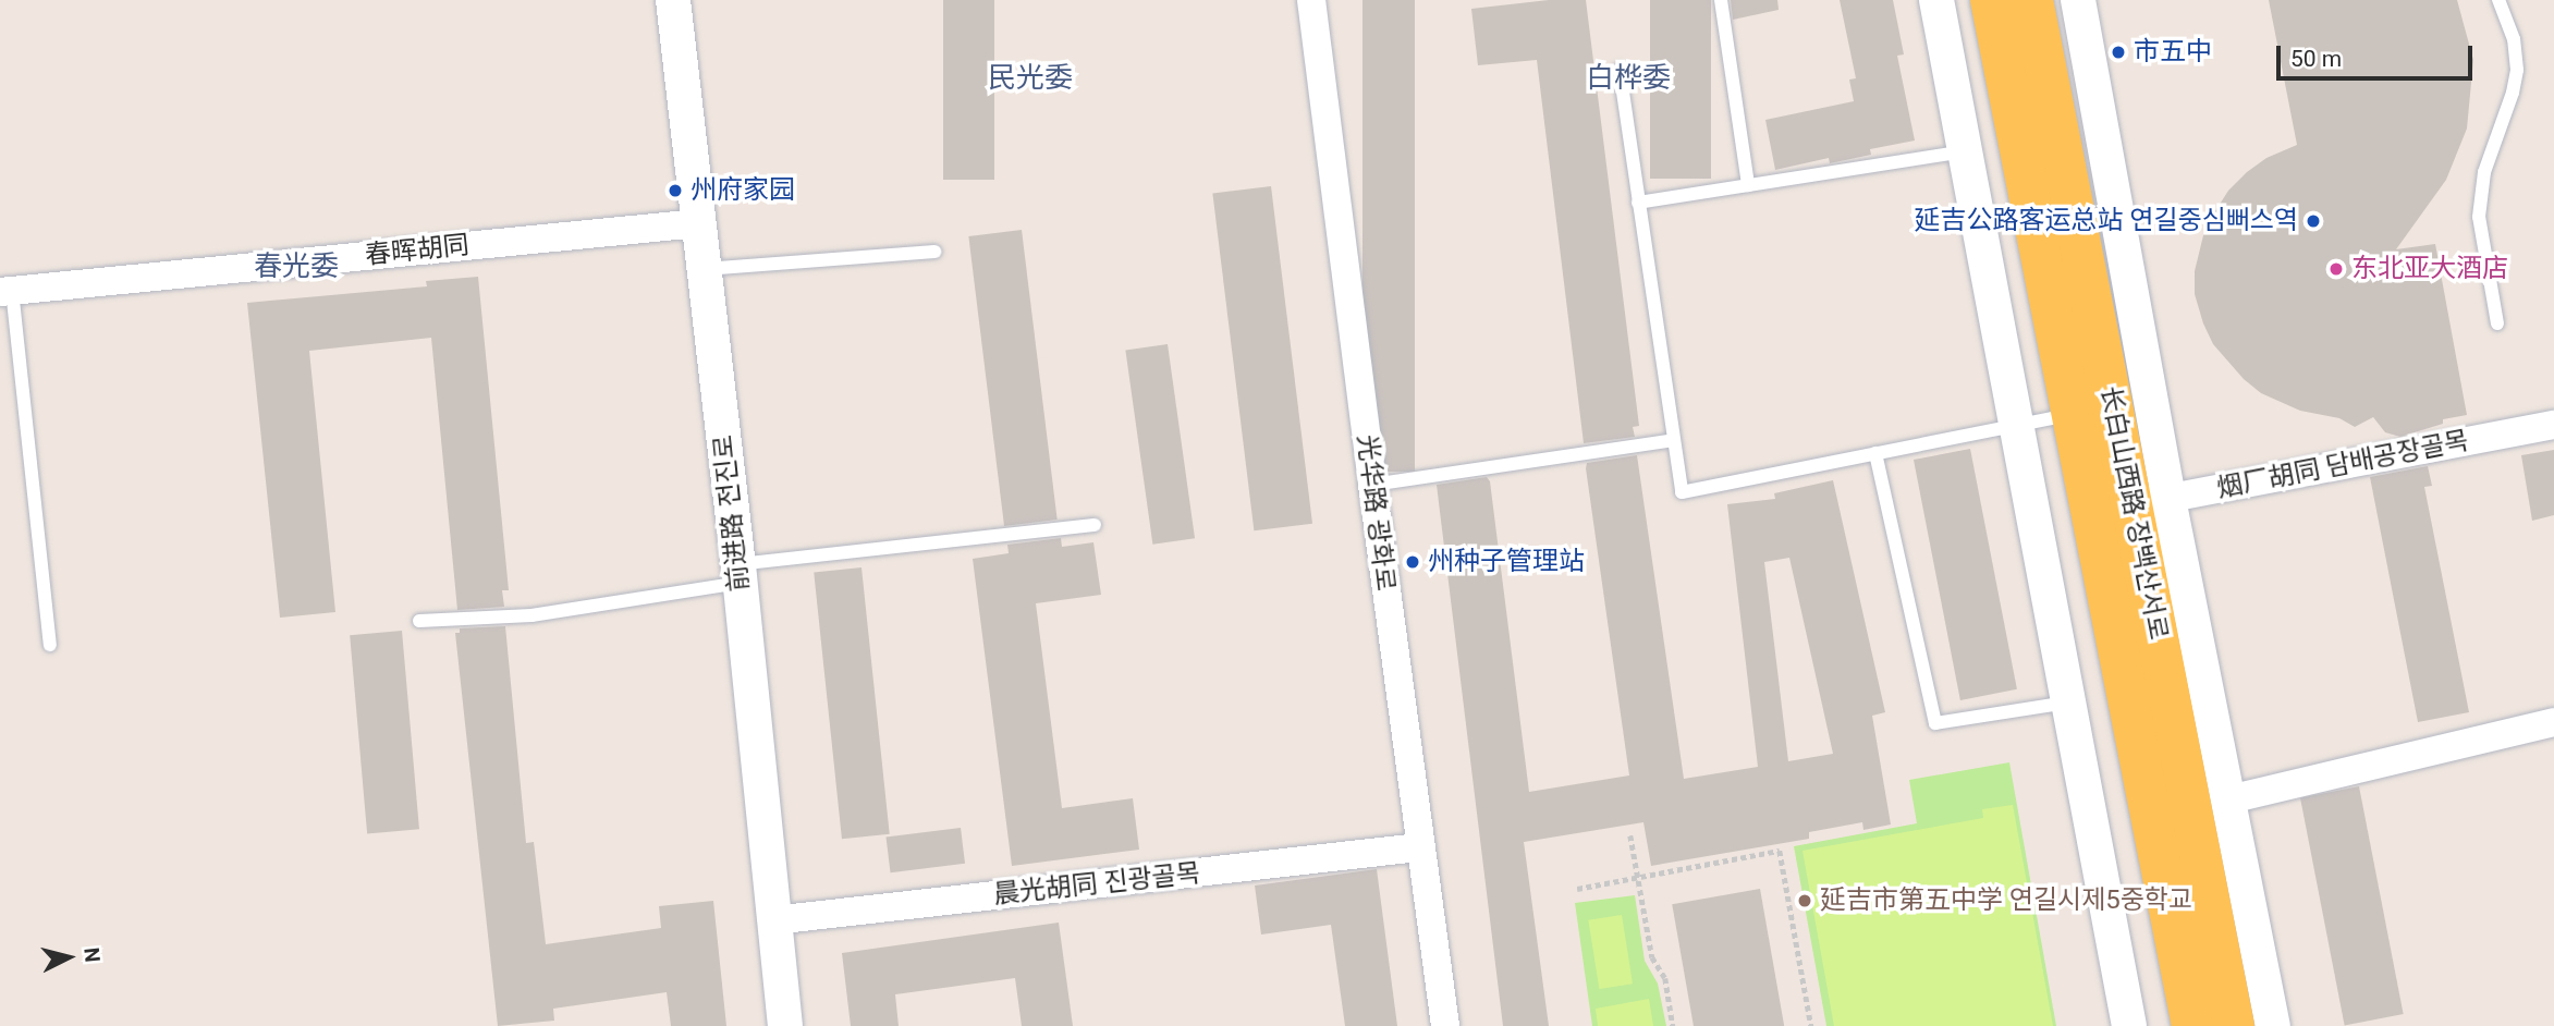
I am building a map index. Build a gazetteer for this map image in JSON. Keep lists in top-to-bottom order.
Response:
{
  "streets": {
    "main road": ["长白山西路 장백산서로"],
    "street": [
      "春晖胡同",
      "烟厂胡同 담배공장골목",
      "前进路 전진로",
      "光华路 광화로",
      "晨光胡同 진광골목"
    ]
  },
  "crossings": [
    ["春晖胡同", "前进路 전진로"],
    ["烟厂胡同 담배공장골목", "长白山西路 장백산서로"],
    ["前进路 전진로", "晨光胡同 진광골목"],
    ["光华路 광화로", "晨光胡同 진광골목"]
  ],
  "districts": ["民光委", "白桦委", "春光委"],
  "places": [
    "市五中",
    "州府家园",
    "延吉公路客运总站 연길중심뻐스역",
    "东北亚大酒店",
    "州种子管理站",
    "延吉市第五中学 연길시제5중학교"
  ],
  "scale_bar": "50 m",
  "north": "right"
}
